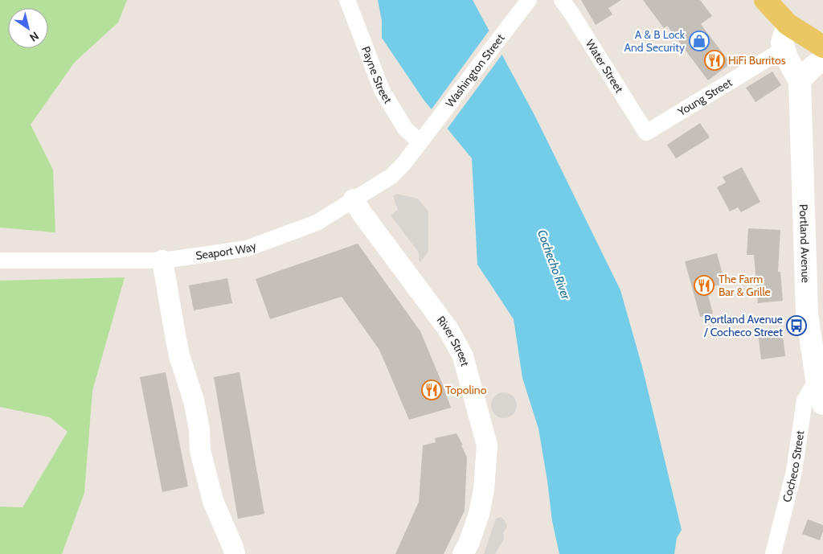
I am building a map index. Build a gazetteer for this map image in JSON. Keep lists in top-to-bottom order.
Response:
{
  "streets": {
    "main road": ["Portland Avenue"],
    "street": [
      "Water Street",
      "Washington Street",
      "Payne Street",
      "Young Street",
      "Seaport Way",
      "River Street",
      "Cocheco Street"
    ]
  },
  "crossings": [
    ["Water Street", "Young Street"],
    ["Washington Street", "Payne Street"],
    ["Washington Street", "Seaport Way"],
    ["Payne Street", "Seaport Way"],
    ["Young Street", "Portland Avenue"],
    ["Portland Avenue", "Cocheco Street"],
    ["Seaport Way", "River Street"]
  ],
  "water": ["Cochecho River"],
  "places": {
    "shop": ["A & B Lock And Security"],
    "restaurant": ["HiFi Burritos", "The Farm Bar & Grille", "Topolino"],
    "bus stop": ["Portland Avenue / Cocheco Street"]
  },
  "north": "bottom right"
}
